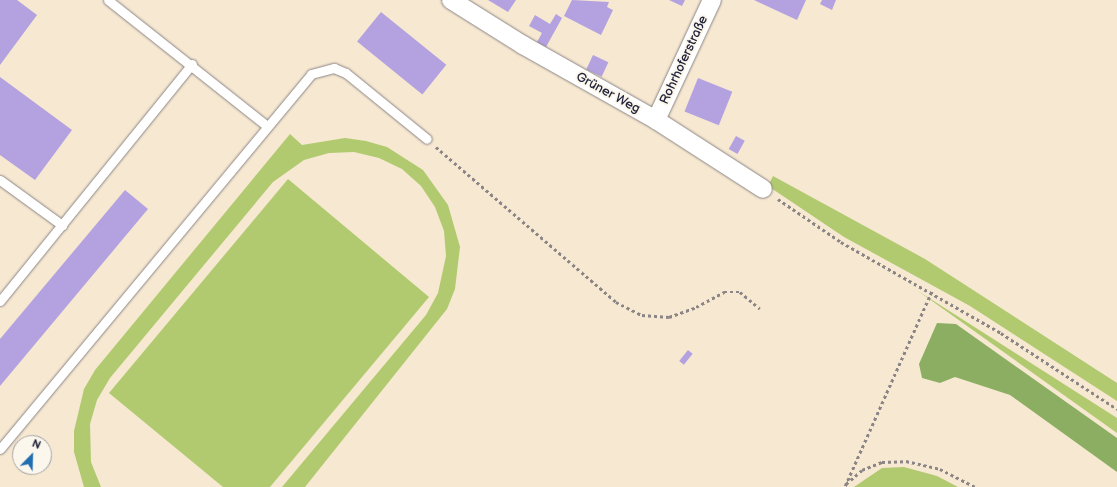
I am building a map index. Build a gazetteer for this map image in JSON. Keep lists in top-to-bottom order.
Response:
{
  "streets": {
    "street": ["Rohrhoferstraße", "Grüner Weg"]
  },
  "crossings": [
    ["Rohrhoferstraße", "Grüner Weg"]
  ],
  "north": "top right"
}
